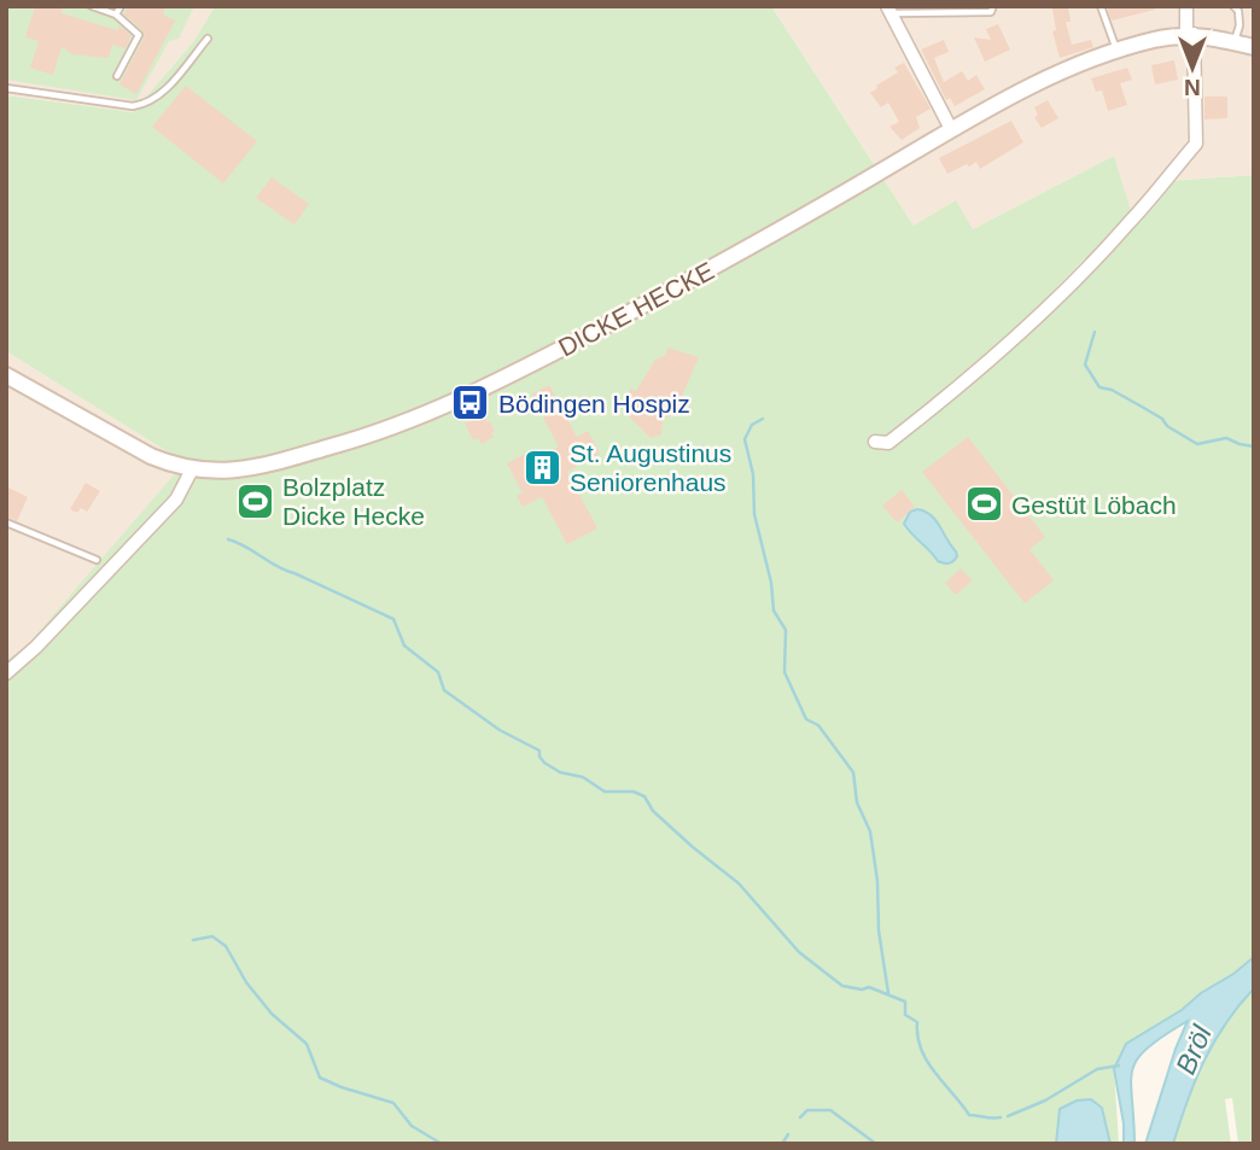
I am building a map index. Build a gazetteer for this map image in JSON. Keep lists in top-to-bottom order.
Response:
{
  "streets": {
    "street": ["DICKE HECKE"]
  },
  "water": ["Bröl"],
  "places": {
    "bus stop": ["Bödingen Hospiz"],
    "building": ["St. Augustinus Seniorenhaus"],
    "sports": ["Bolzplatz Dicke Hecke", "Gestüt Löbach"]
  },
  "north": "bottom"
}
